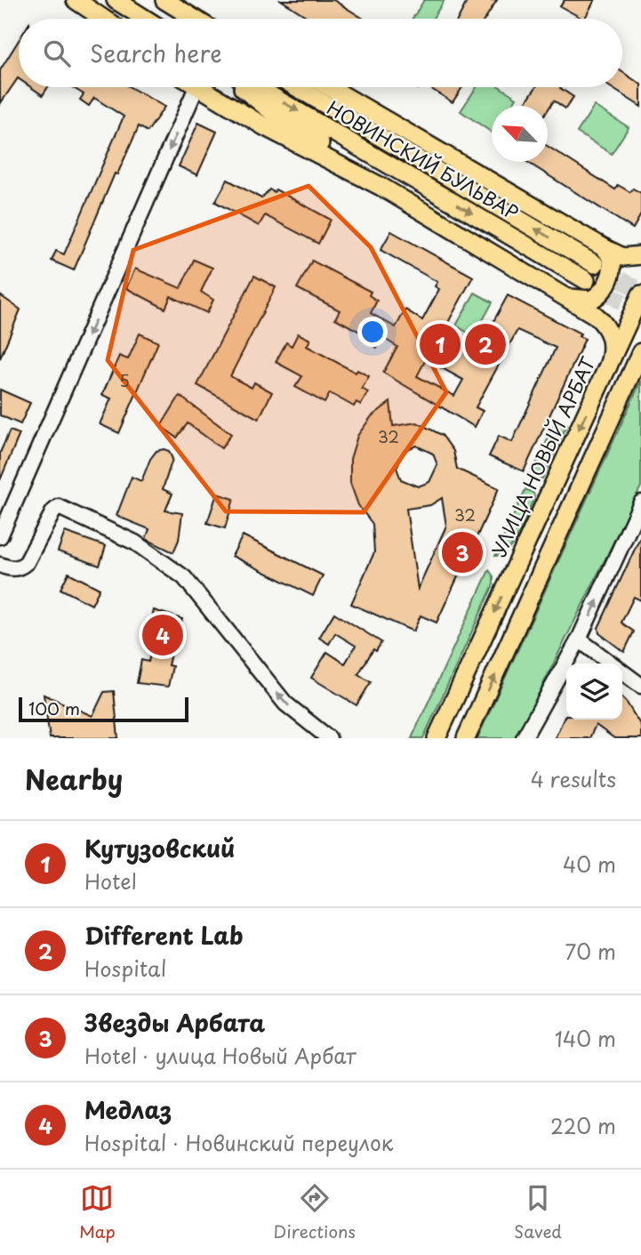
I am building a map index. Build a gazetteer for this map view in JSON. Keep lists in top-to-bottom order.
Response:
{
  "streets": {
    "main road": ["НОВИНСКИЙ БУЛЬВАР", "УЛИЦА НОВЫЙ АРБАТ"]
  },
  "house_numbers": ["5", "32", "32"],
  "scale_bar": "100 m",
  "north": "top left",
  "page": {
    "search": "Search here",
    "pins": [
      "1",
      "2",
      "3",
      "4"
    ],
    "scale": "100 m",
    "heading": ["Nearby", "4 results"],
    "list": [
      {
        "mark": "1",
        "name": "Кутузовский",
        "note": "Hotel",
        "value": "40 m"
      },
      {
        "mark": "2",
        "name": "Different Lab",
        "note": "Hospital",
        "value": "70 m"
      },
      {
        "mark": "3",
        "name": "Звезды Арбата",
        "note": "Hotel · улица Новый Арбат",
        "value": "140 m"
      },
      {
        "mark": "4",
        "name": "Медлаз",
        "note": "Hospital · Новинский переулок",
        "value": "220 m"
      }
    ],
    "nav": ["Map", "Directions", "Saved"]
  }
}
